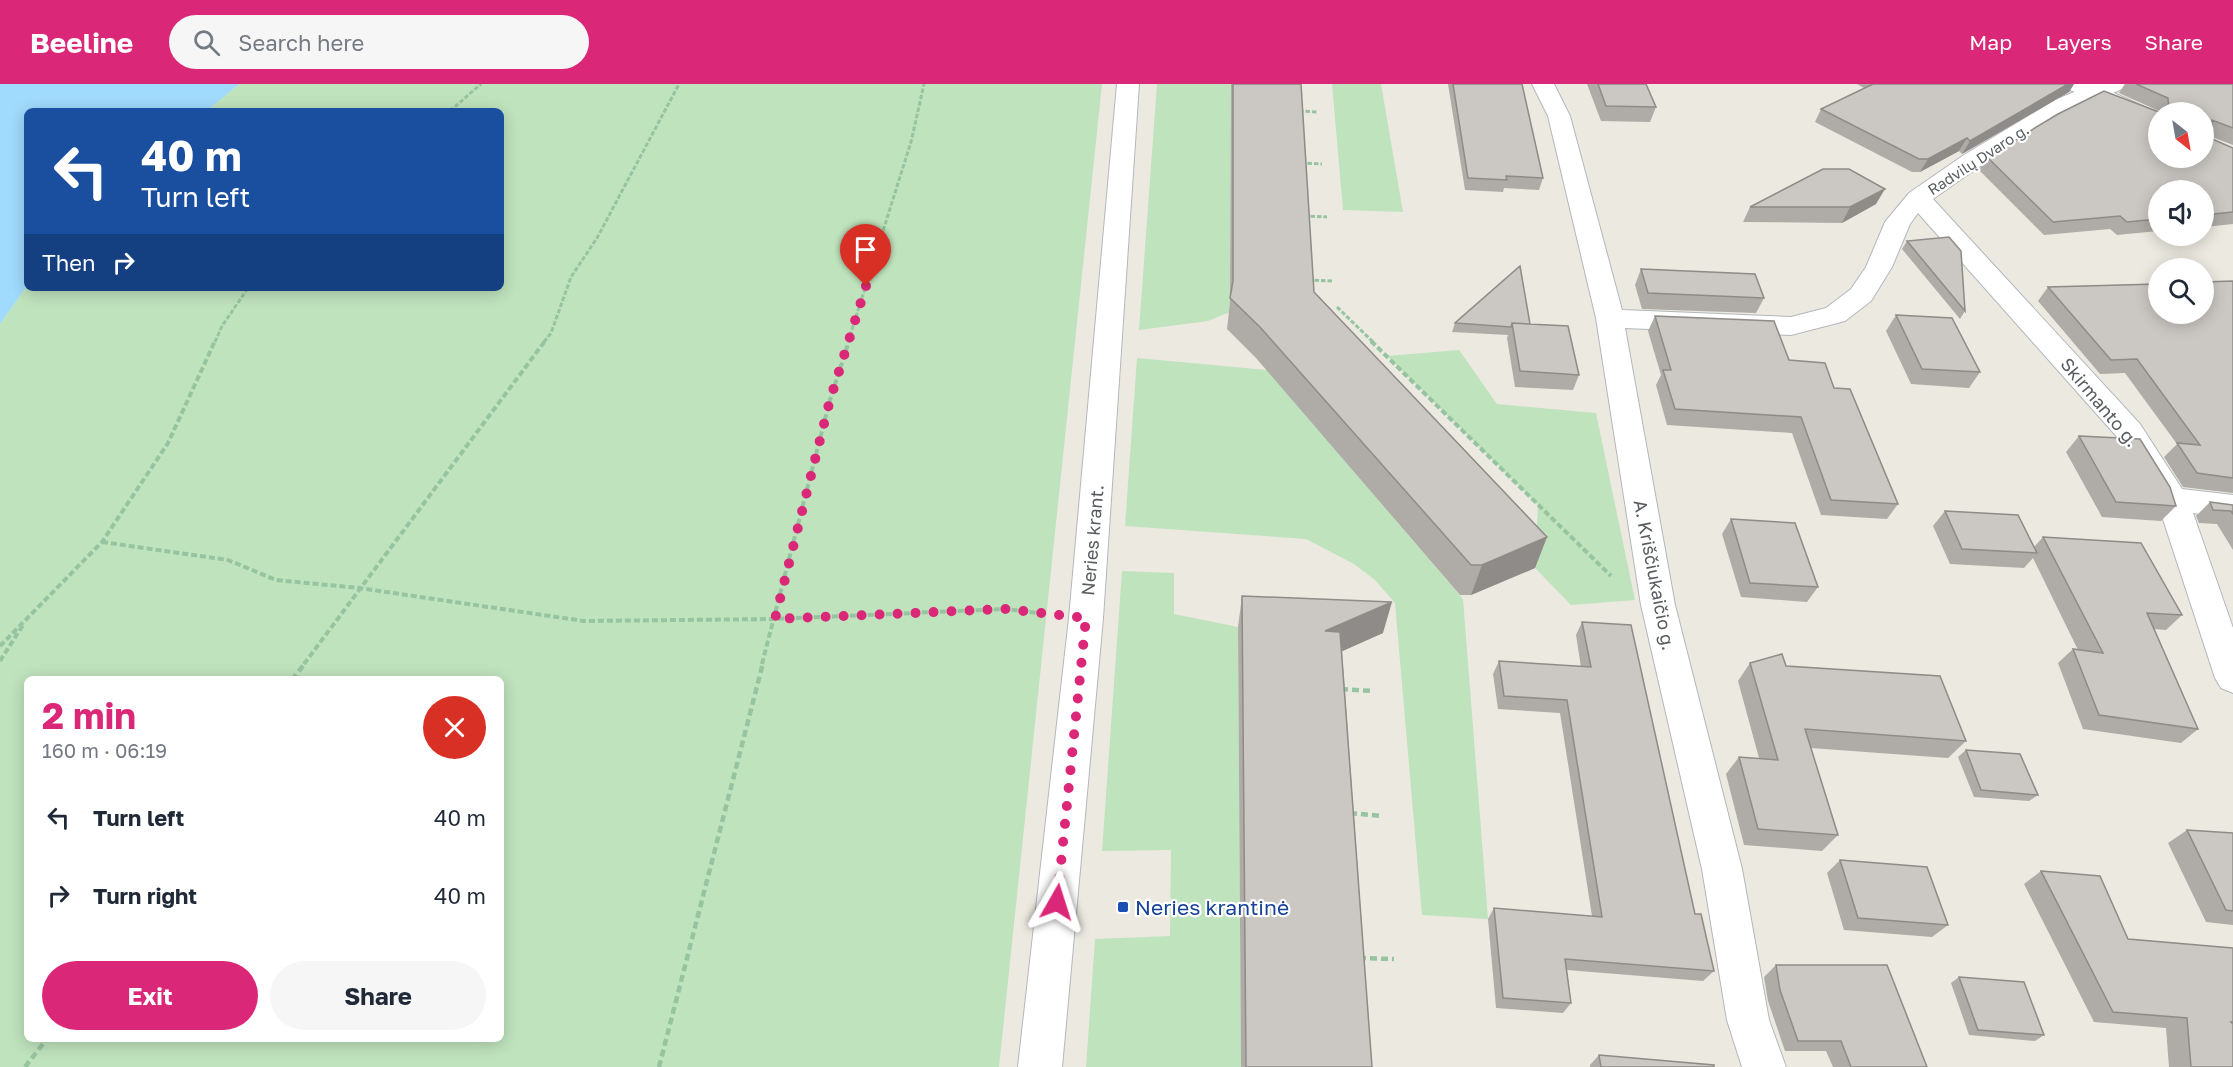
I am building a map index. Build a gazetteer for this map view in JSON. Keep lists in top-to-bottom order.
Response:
{
  "streets": {
    "street": [
      "Radvilų Dvaro g.",
      "Skirmanto g.",
      "Neries krant.",
      "A. Kriščiukaičio g."
    ]
  },
  "crossings": [
    ["Radvilų Dvaro g.", "Skirmanto g."],
    ["Radvilų Dvaro g.", "A. Kriščiukaičio g."]
  ],
  "places": {
    "transit": ["Neries krantinė"]
  },
  "north": "bottom right",
  "page": {
    "header": "Beeline",
    "search": "Search here",
    "nav": ["Map", "Layers", "Share"],
    "turn": ["40 m", "Turn left"],
    "then": "Then",
    "heading": ["2 min", "160 m · 06:19"],
    "list": [
      {
        "name": "Turn left",
        "value": "40 m"
      },
      {
        "name": "Turn right",
        "value": "40 m"
      }
    ],
    "buttons": ["Exit", "Share"]
  }
}
